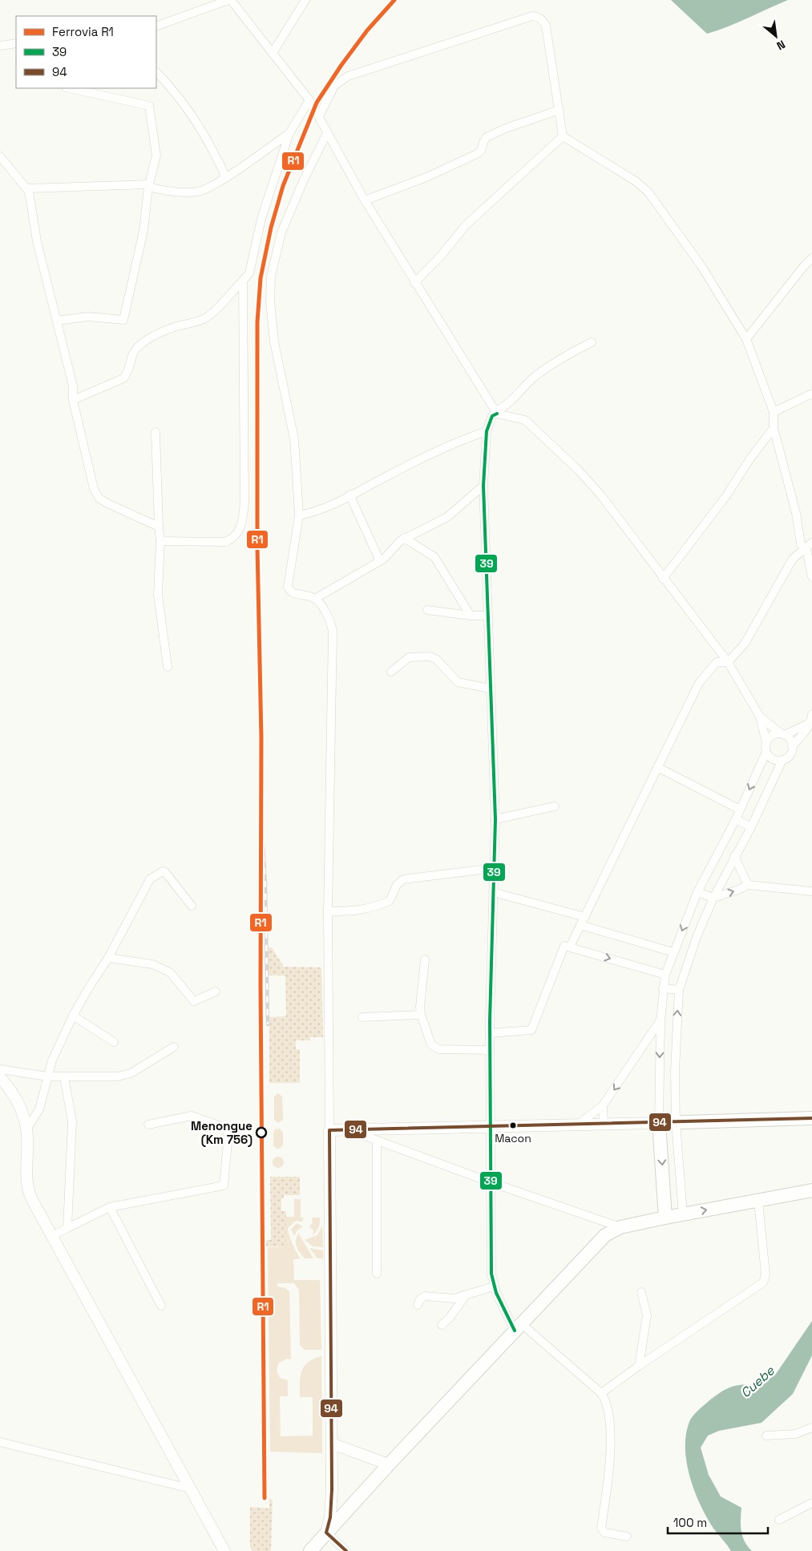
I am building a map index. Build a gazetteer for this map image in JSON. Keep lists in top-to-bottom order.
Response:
{
  "water": ["Cuebe"],
  "places": ["Macon", "Menongue (Km 756)"],
  "lines": ["rail line R1", "transit line 39", "transit line 94"],
  "legend": ["Ferrovia R1", "39", "94"],
  "scale_bar": "100 m",
  "north": "bottom right"
}
